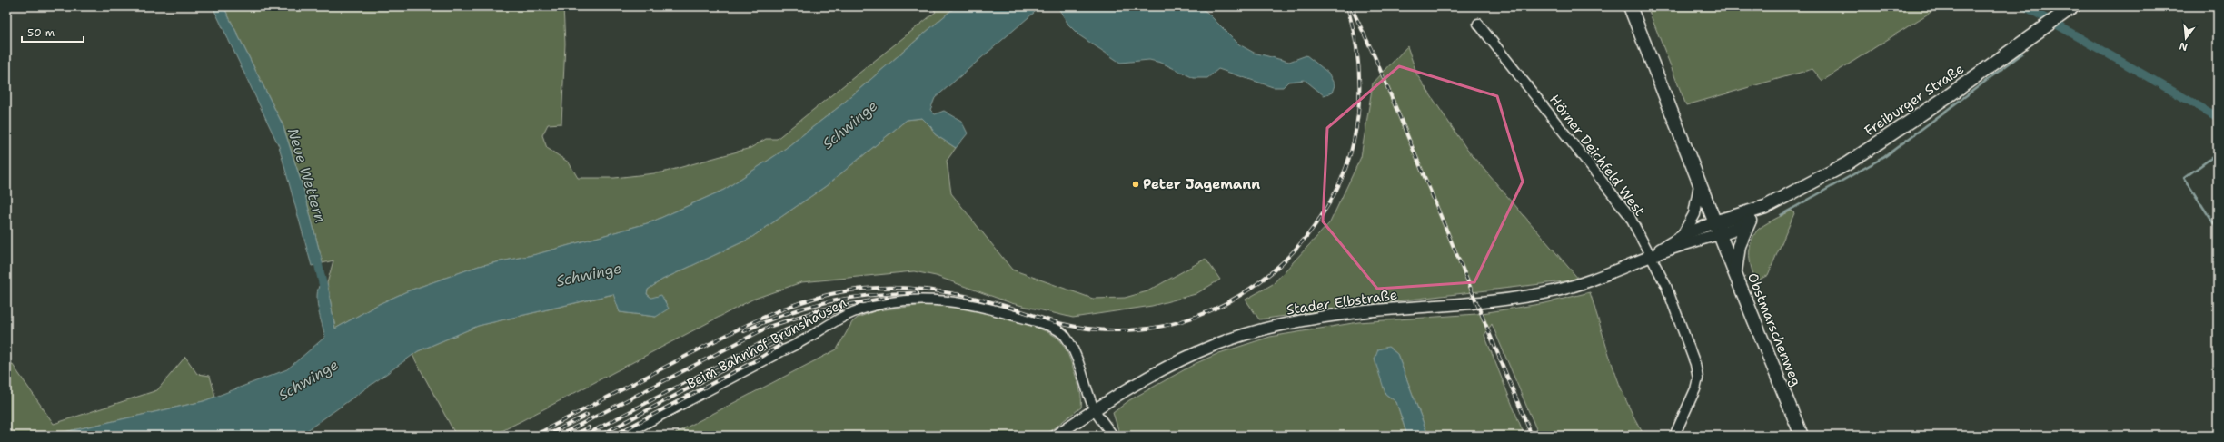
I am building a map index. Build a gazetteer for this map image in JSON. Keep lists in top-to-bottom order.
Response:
{
  "streets": {
    "main road": ["Freiburger Straße", "Obstmarschenweg"],
    "street": ["Hörner Deichfeld West", "Stader Elbstraße", "Beim Bahnhof Brunshausen"]
  },
  "crossings": [
    ["Freiburger Straße", "Stader Elbstraße"],
    ["Freiburger Straße", "Obstmarschenweg"],
    ["Hörner Deichfeld West", "Stader Elbstraße"],
    ["Stader Elbstraße", "Obstmarschenweg"],
    ["Stader Elbstraße", "Beim Bahnhof Brunshausen"]
  ],
  "water": ["Schwinge", "Neue Wettern"],
  "places": ["Peter Jagemann"],
  "scale_bar": "50 m",
  "north": "bottom"
}
